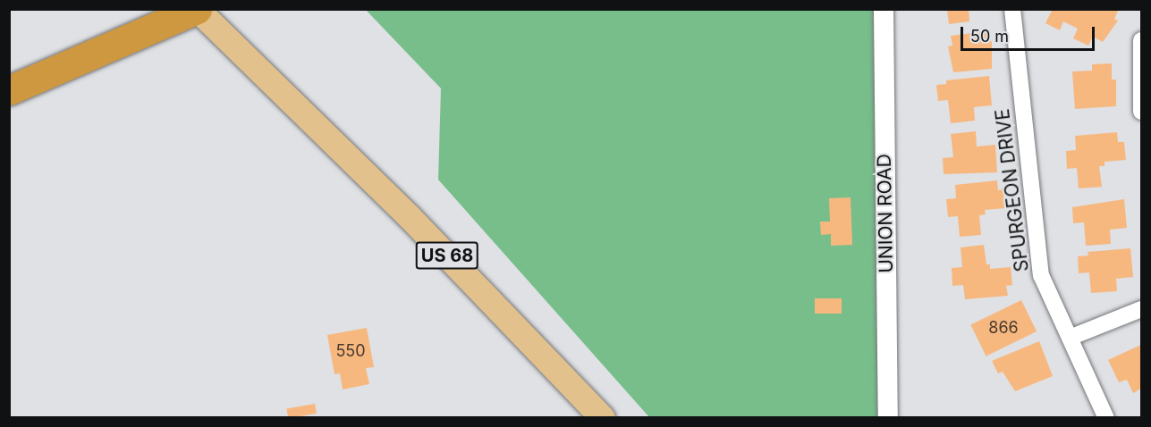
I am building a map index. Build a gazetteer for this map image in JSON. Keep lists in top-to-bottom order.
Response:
{
  "streets": {
    "main road": ["US 68"],
    "street": ["SPURGEON DRIVE", "UNION ROAD"]
  },
  "house_numbers": ["866", "550"],
  "scale_bar": "50 m"
}
